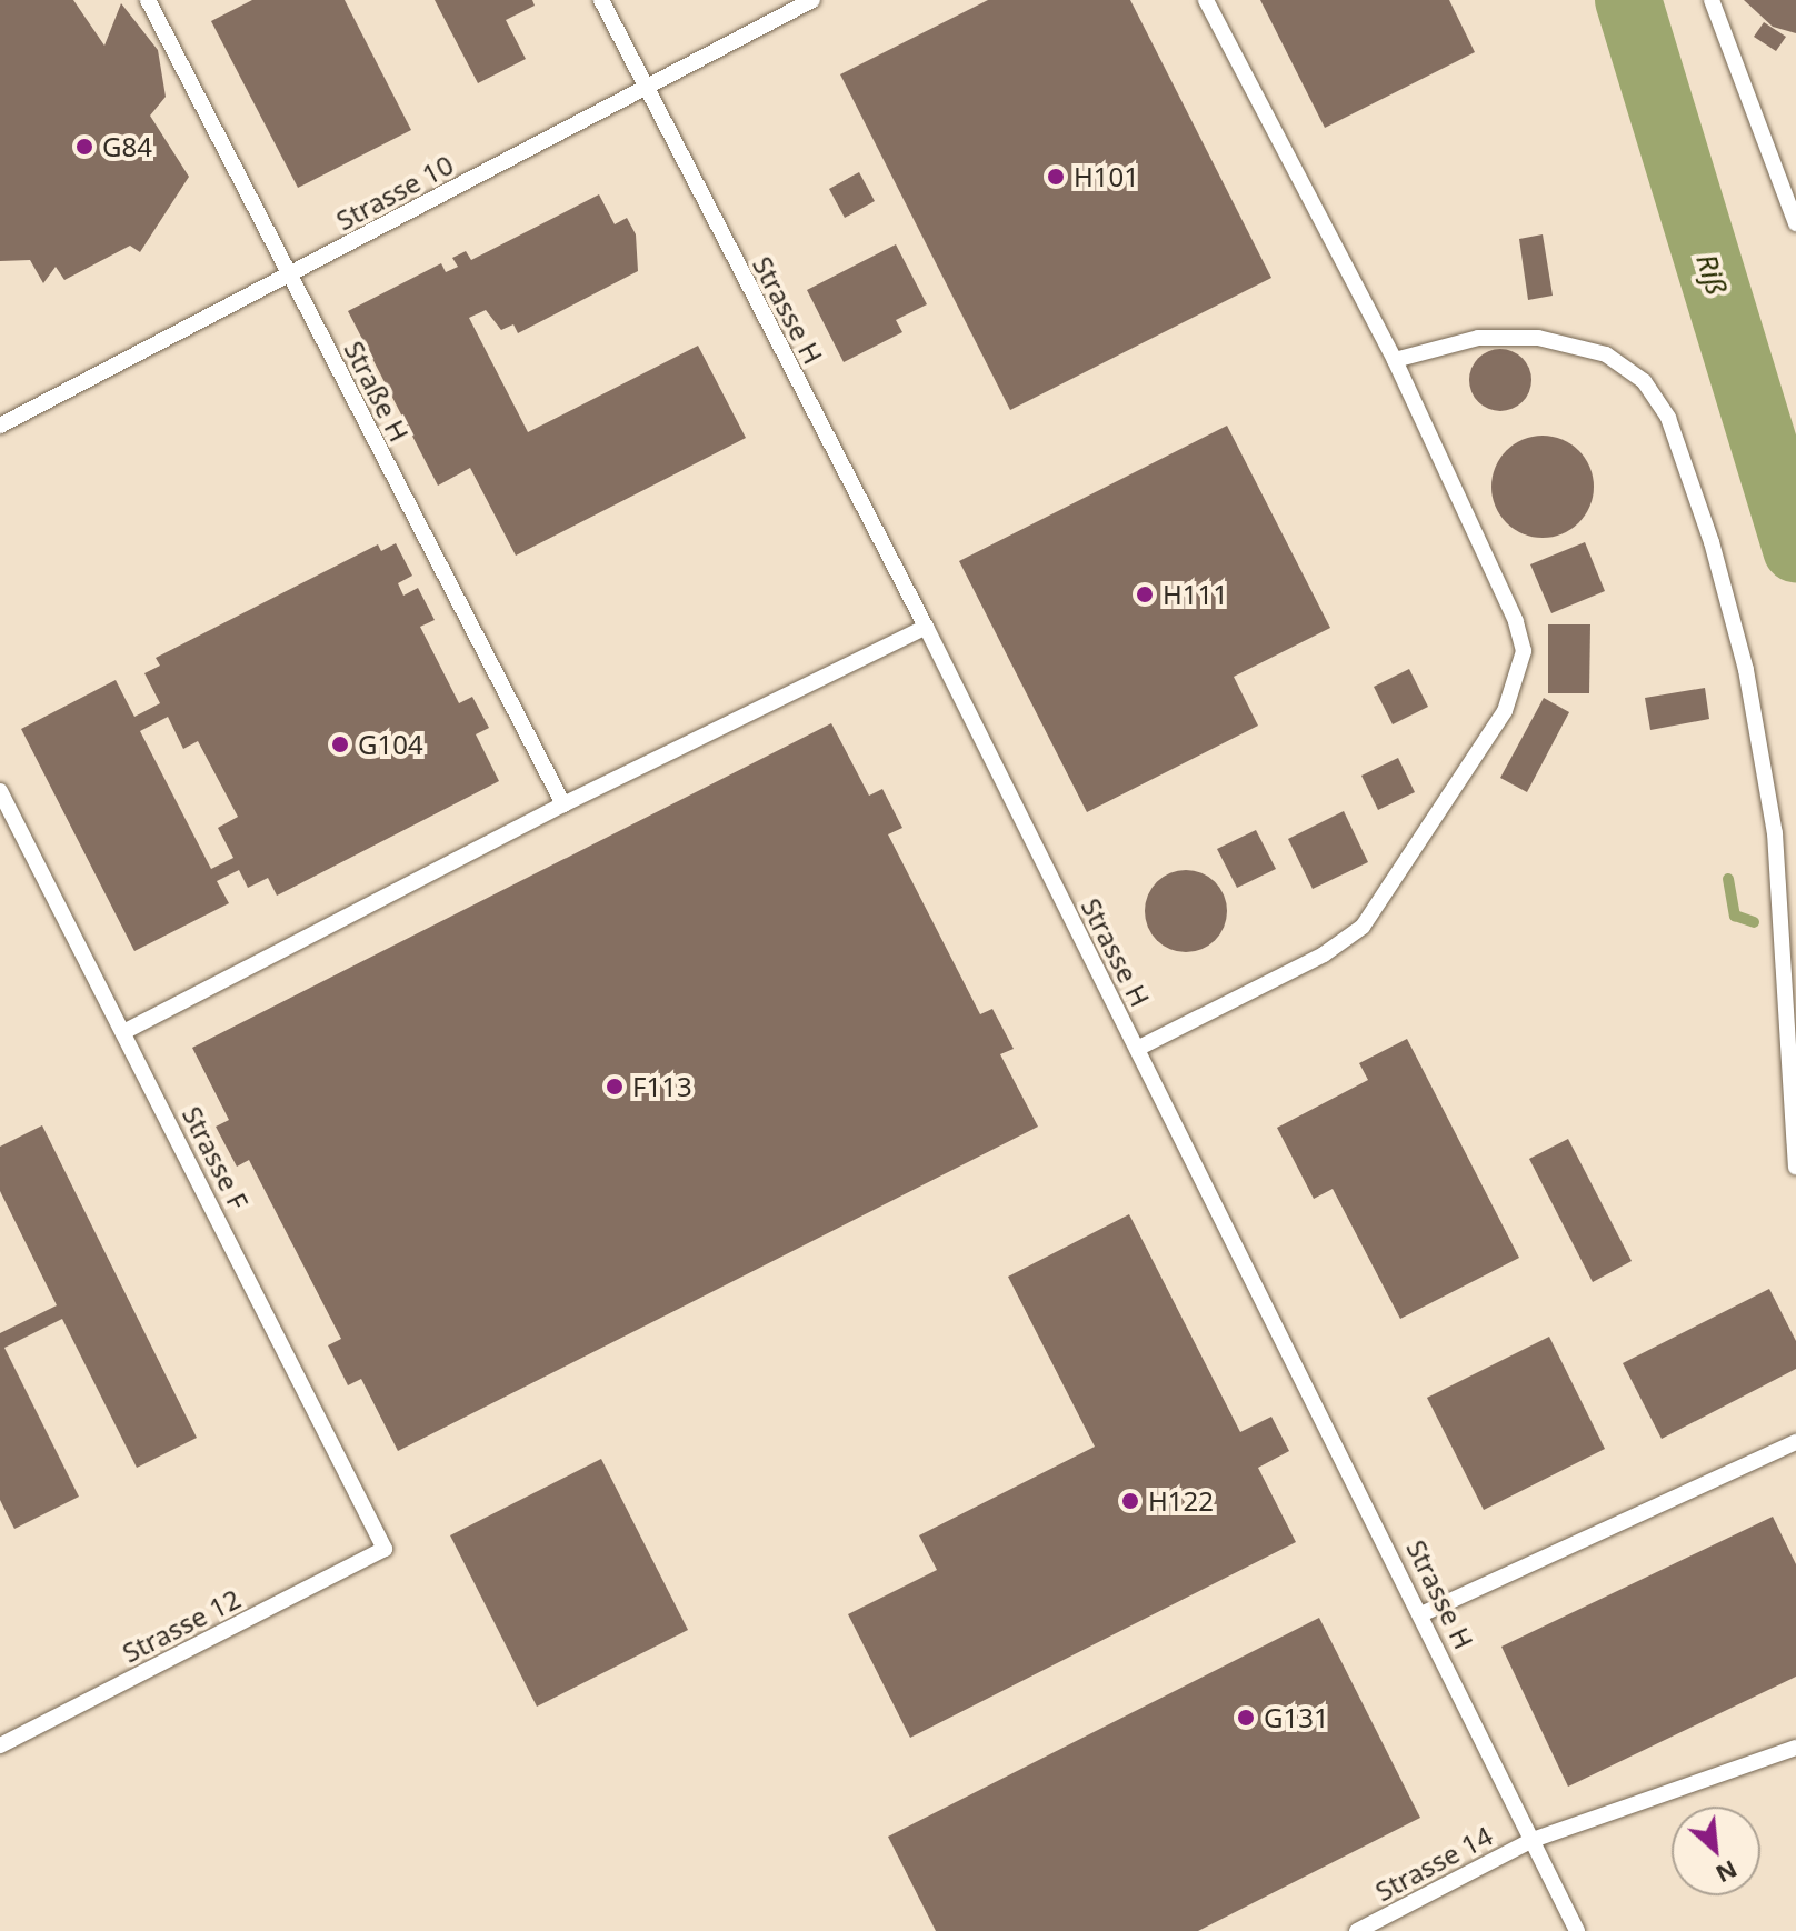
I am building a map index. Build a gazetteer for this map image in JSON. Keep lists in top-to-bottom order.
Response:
{
  "streets": {
    "lane": [
      "Strasse 10",
      "Strasse H",
      "Straße H",
      "Strasse F",
      "Strasse 12",
      "Strasse 14"
    ]
  },
  "crossings": [
    ["Strasse 10", "Strasse H"],
    ["Strasse 10", "Straße H"],
    ["Strasse H", "Strasse 14"],
    ["Strasse F", "Strasse 12"]
  ],
  "water": ["Riß"],
  "places": [
    "G84",
    "H101",
    "H111",
    "G104",
    "F113",
    "H122",
    "G131"
  ],
  "north": "bottom right"
}
